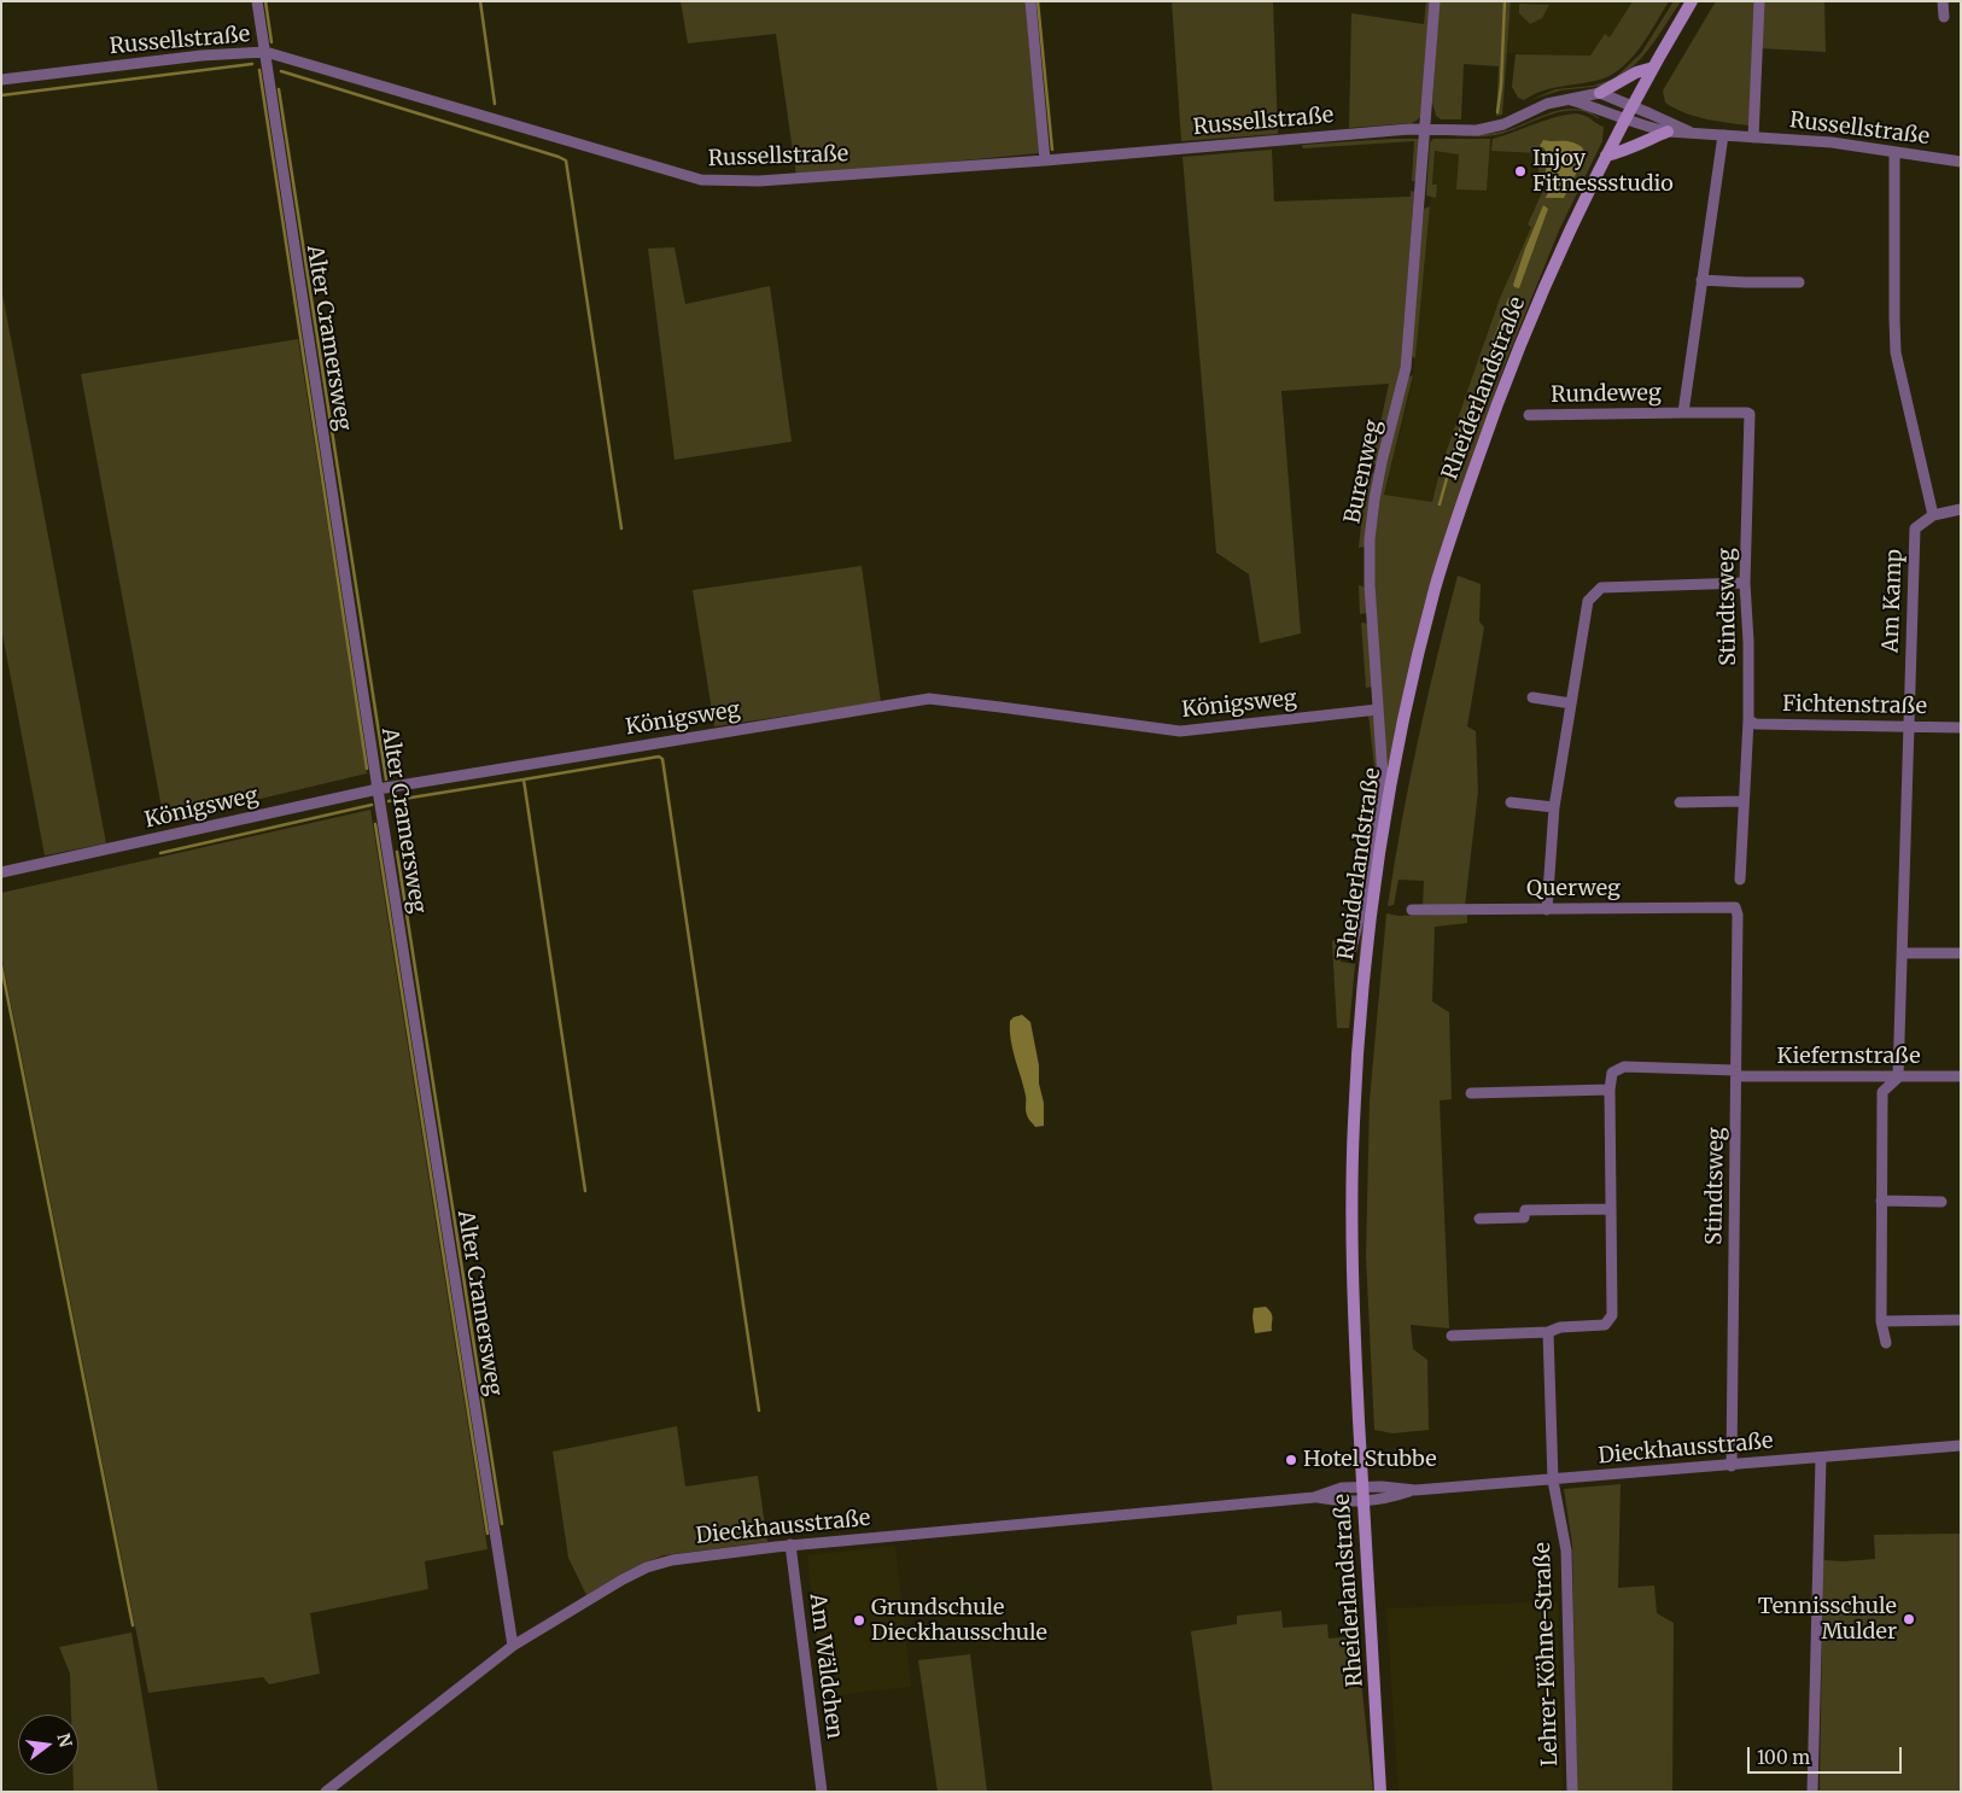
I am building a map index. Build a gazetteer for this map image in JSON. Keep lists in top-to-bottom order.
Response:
{
  "streets": {
    "main road": ["Rheiderlandstraße"],
    "street": [
      "Russellstraße",
      "Alter Cramersweg",
      "Rundeweg",
      "Burenweg",
      "Am Kamp",
      "Stindtsweg",
      "Königsweg",
      "Fichtenstraße",
      "Querweg",
      "Kiefernstraße",
      "Dieckhausstraße",
      "Lehrer-Köhne-Straße",
      "Am Wäldchen"
    ]
  },
  "crossings": [
    ["Russellstraße", "Alter Cramersweg"],
    ["Russellstraße", "Rheiderlandstraße"],
    ["Russellstraße", "Rundeweg"],
    ["Russellstraße", "Burenweg"],
    ["Alter Cramersweg", "Königsweg"],
    ["Alter Cramersweg", "Dieckhausstraße"],
    ["Rheiderlandstraße", "Dieckhausstraße"],
    ["Rundeweg", "Stindtsweg"],
    ["Burenweg", "Königsweg"],
    ["Am Kamp", "Fichtenstraße"],
    ["Am Kamp", "Kiefernstraße"],
    ["Stindtsweg", "Fichtenstraße"],
    ["Stindtsweg", "Querweg"],
    ["Stindtsweg", "Kiefernstraße"],
    ["Stindtsweg", "Dieckhausstraße"],
    ["Dieckhausstraße", "Lehrer-Köhne-Straße"],
    ["Dieckhausstraße", "Am Wäldchen"]
  ],
  "places": [
    "Injoy Fitnessstudio",
    "Hotel Stubbe",
    "Tennisschule Mulder",
    "Grundschule Dieckhausschule"
  ],
  "scale_bar": "100 m",
  "north": "right"
}
